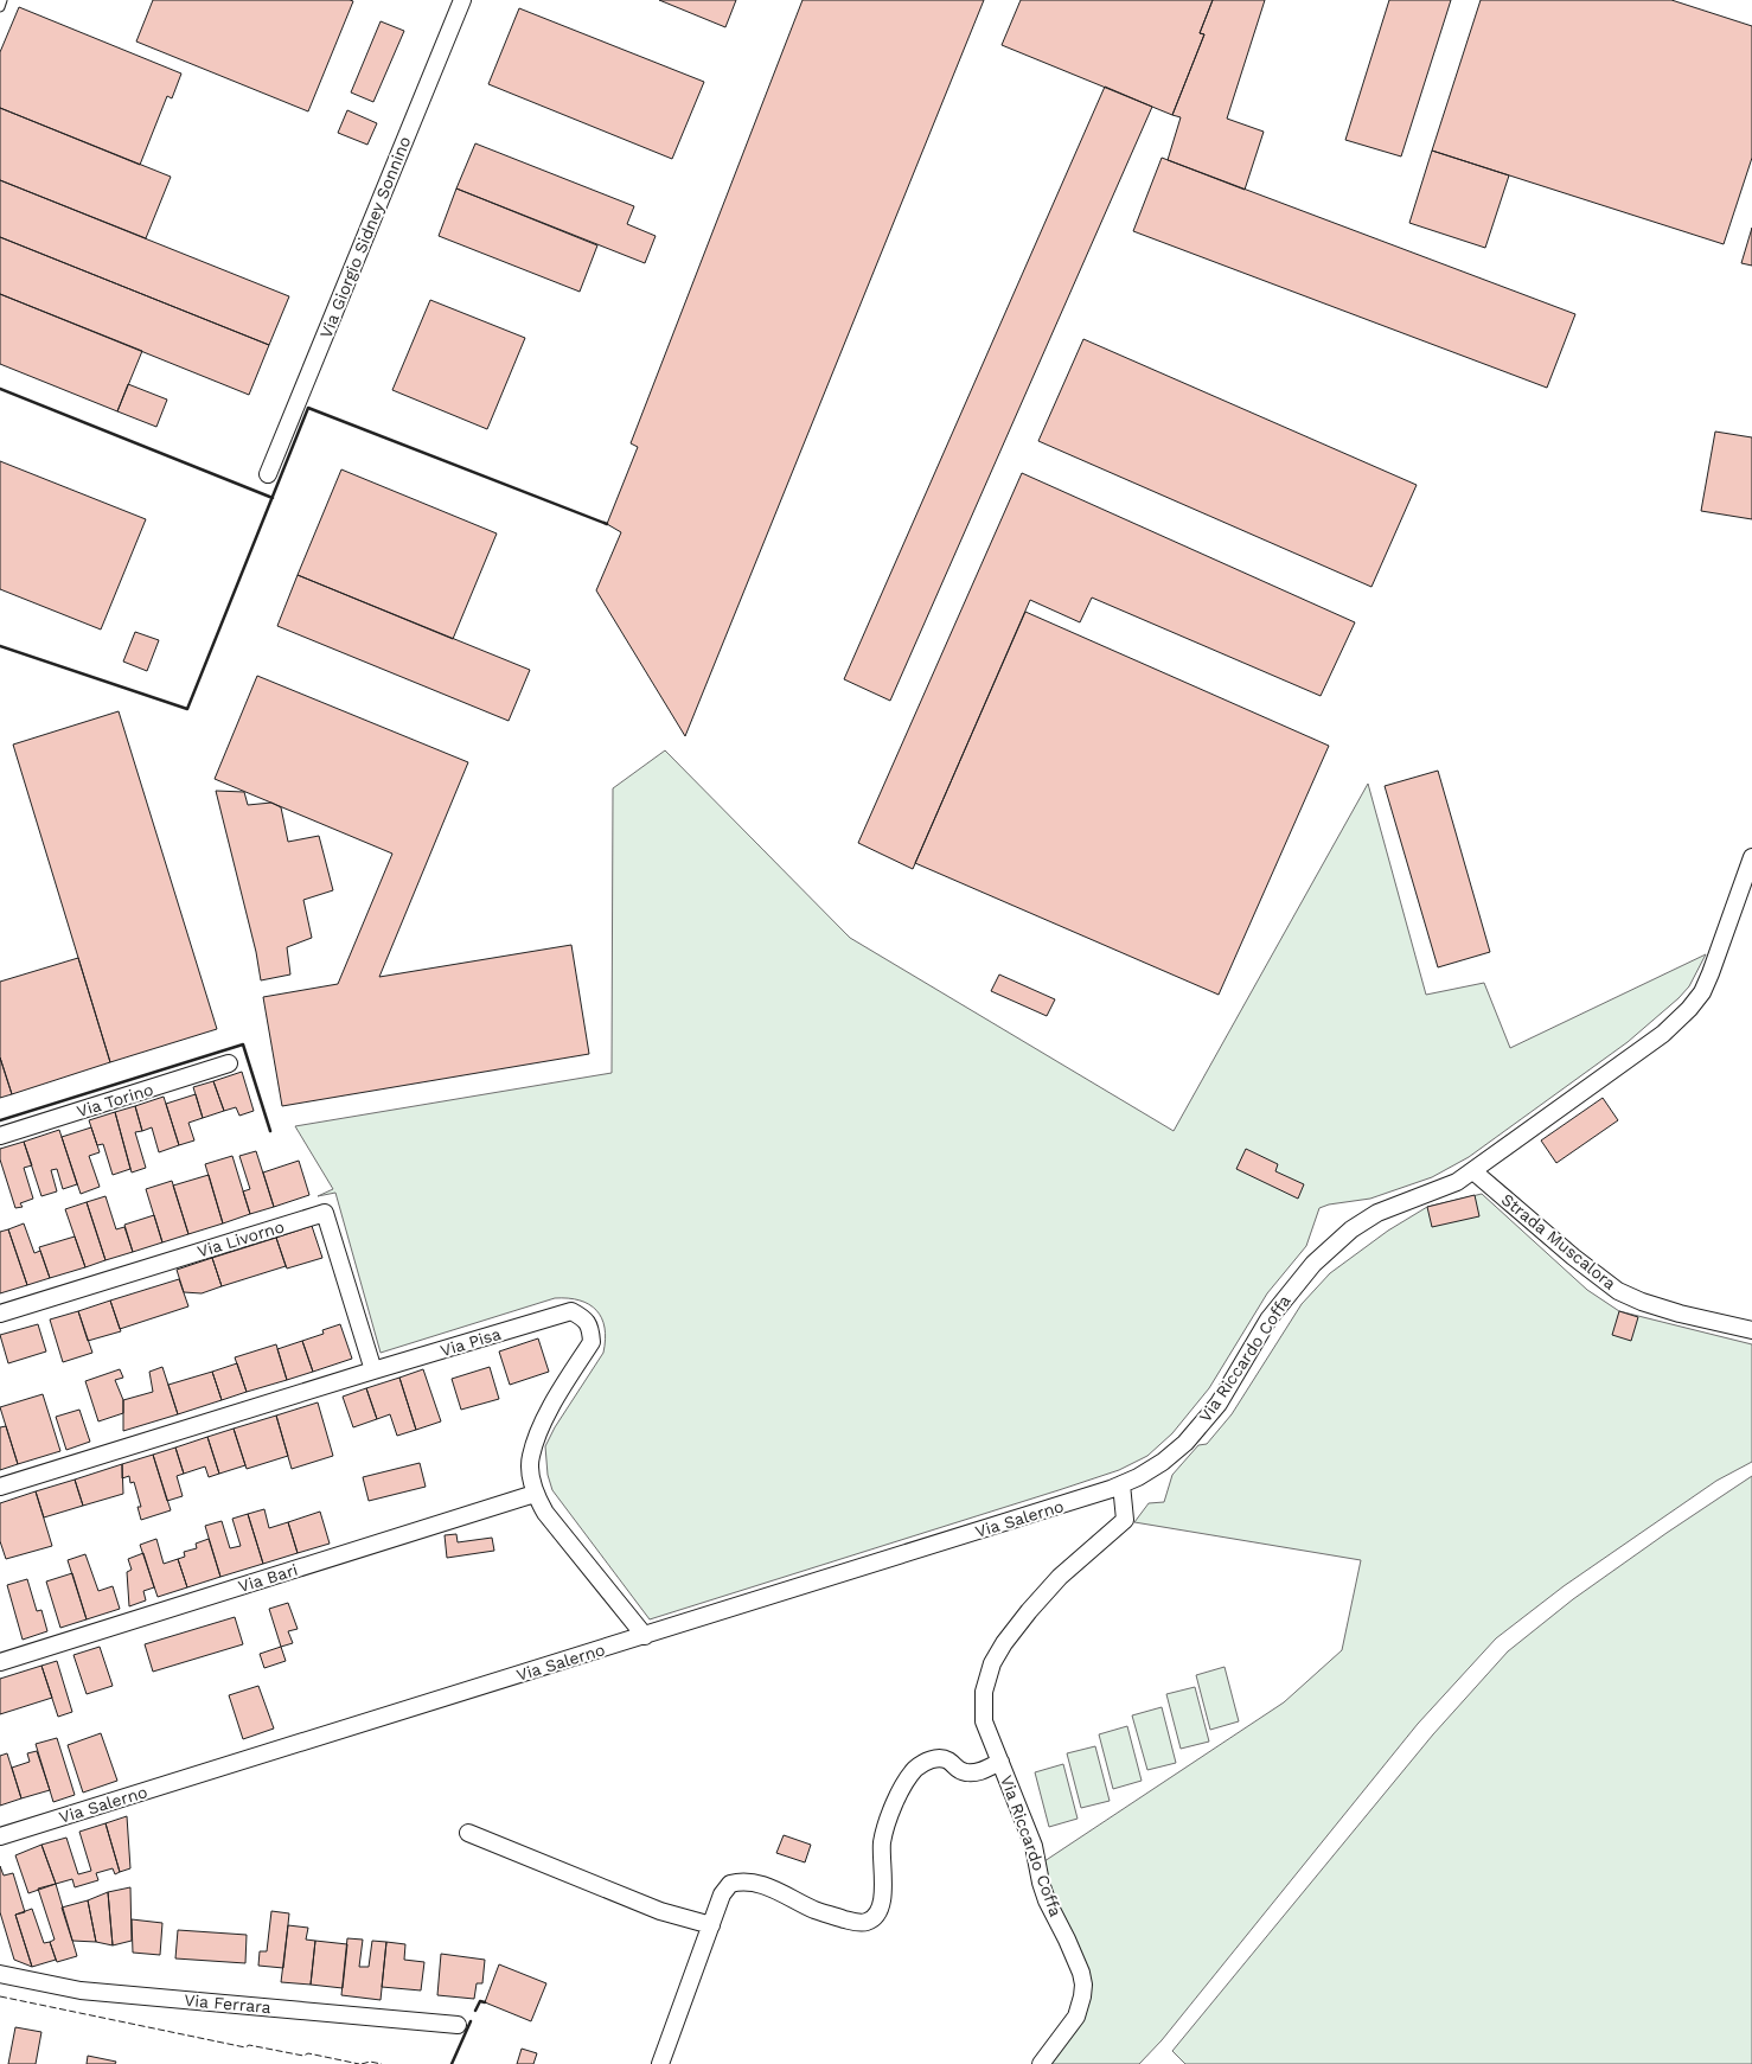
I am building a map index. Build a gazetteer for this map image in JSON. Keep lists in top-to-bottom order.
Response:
{
  "streets": {
    "street": [
      "Via Giorgio Sidney Sonnino",
      "Via Torino",
      "Via Livorno",
      "Strada Muscalora",
      "Via Pisa",
      "Via Riccardo Coffa",
      "Via Salerno",
      "Via Bari",
      "Via Ferrara"
    ]
  },
  "crossings": [
    ["Via Livorno", "Via Pisa"],
    ["Strada Muscalora", "Via Riccardo Coffa"],
    ["Via Pisa", "Via Salerno"],
    ["Via Pisa", "Via Bari"],
    ["Via Riccardo Coffa", "Via Salerno"]
  ]
}
